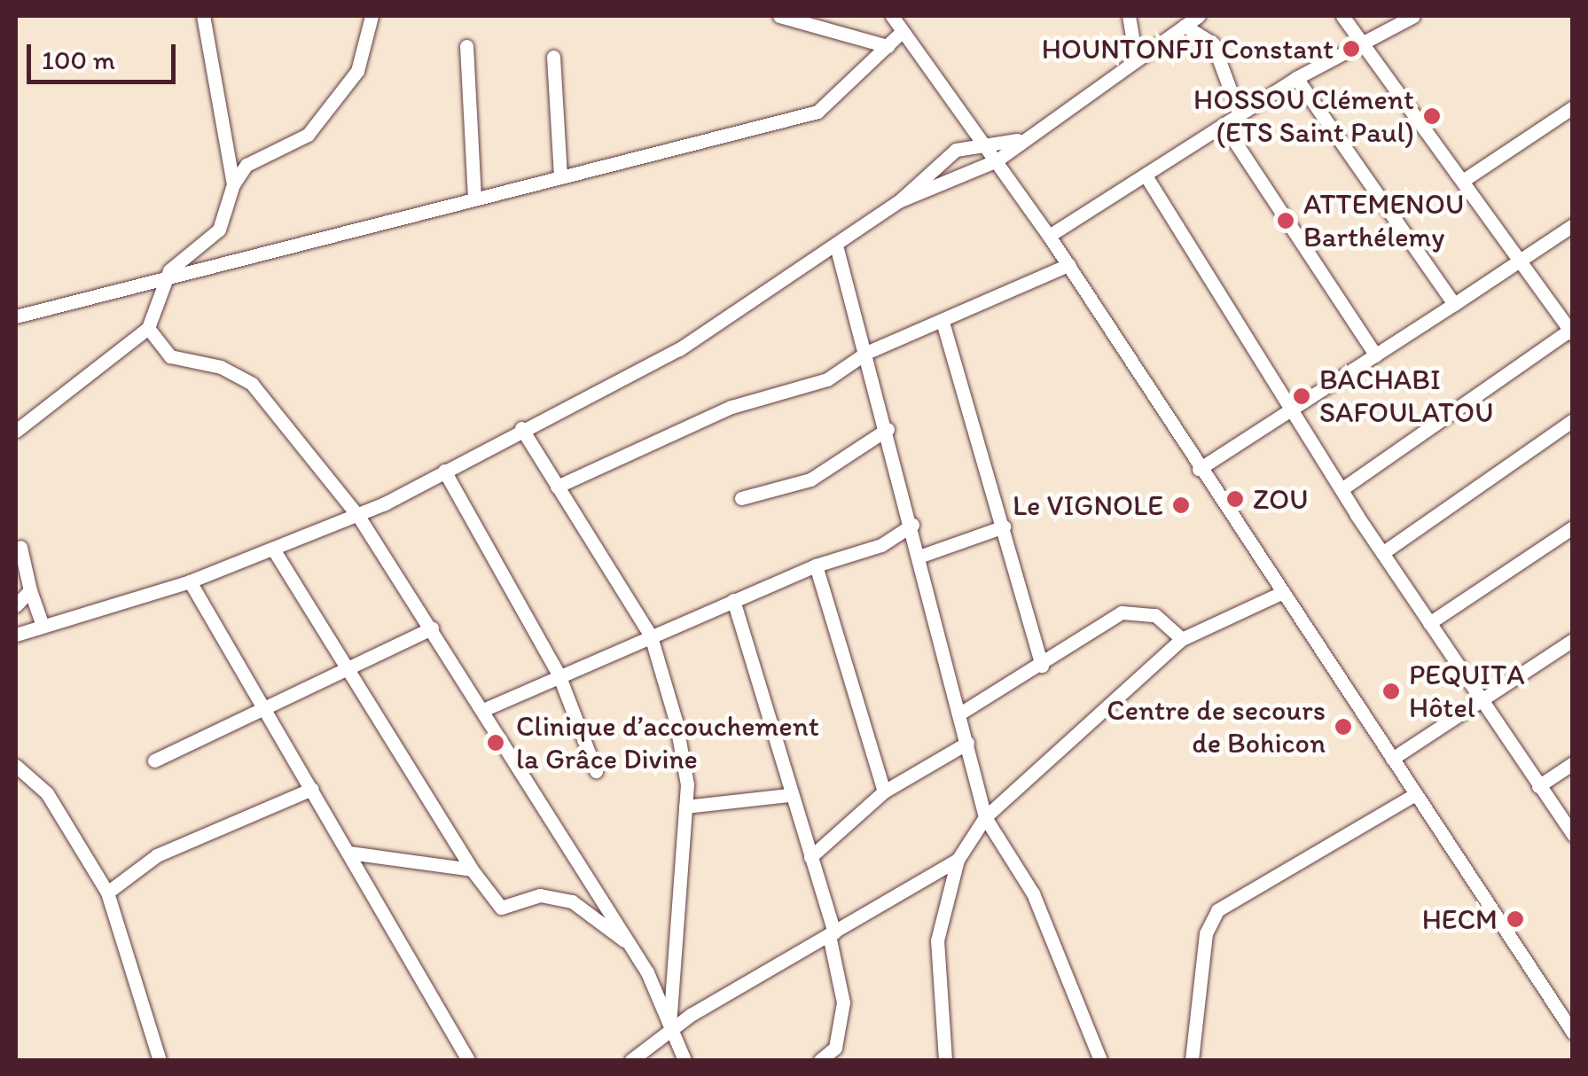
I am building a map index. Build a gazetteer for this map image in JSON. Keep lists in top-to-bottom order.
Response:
{
  "places": [
    "HOUNTONFJI Constant",
    "HOSSOU Clément (ETS Saint Paul)",
    "ATTEMENOU Barthélemy",
    "BACHABI SAFOULATOU",
    "ZOU",
    "Le VIGNOLE",
    "PEQUITA Hôtel",
    "Centre de secours de Bohicon",
    "Clinique d’accouchement la Grâce Divine",
    "HECM"
  ],
  "scale_bar": "100 m"
}
